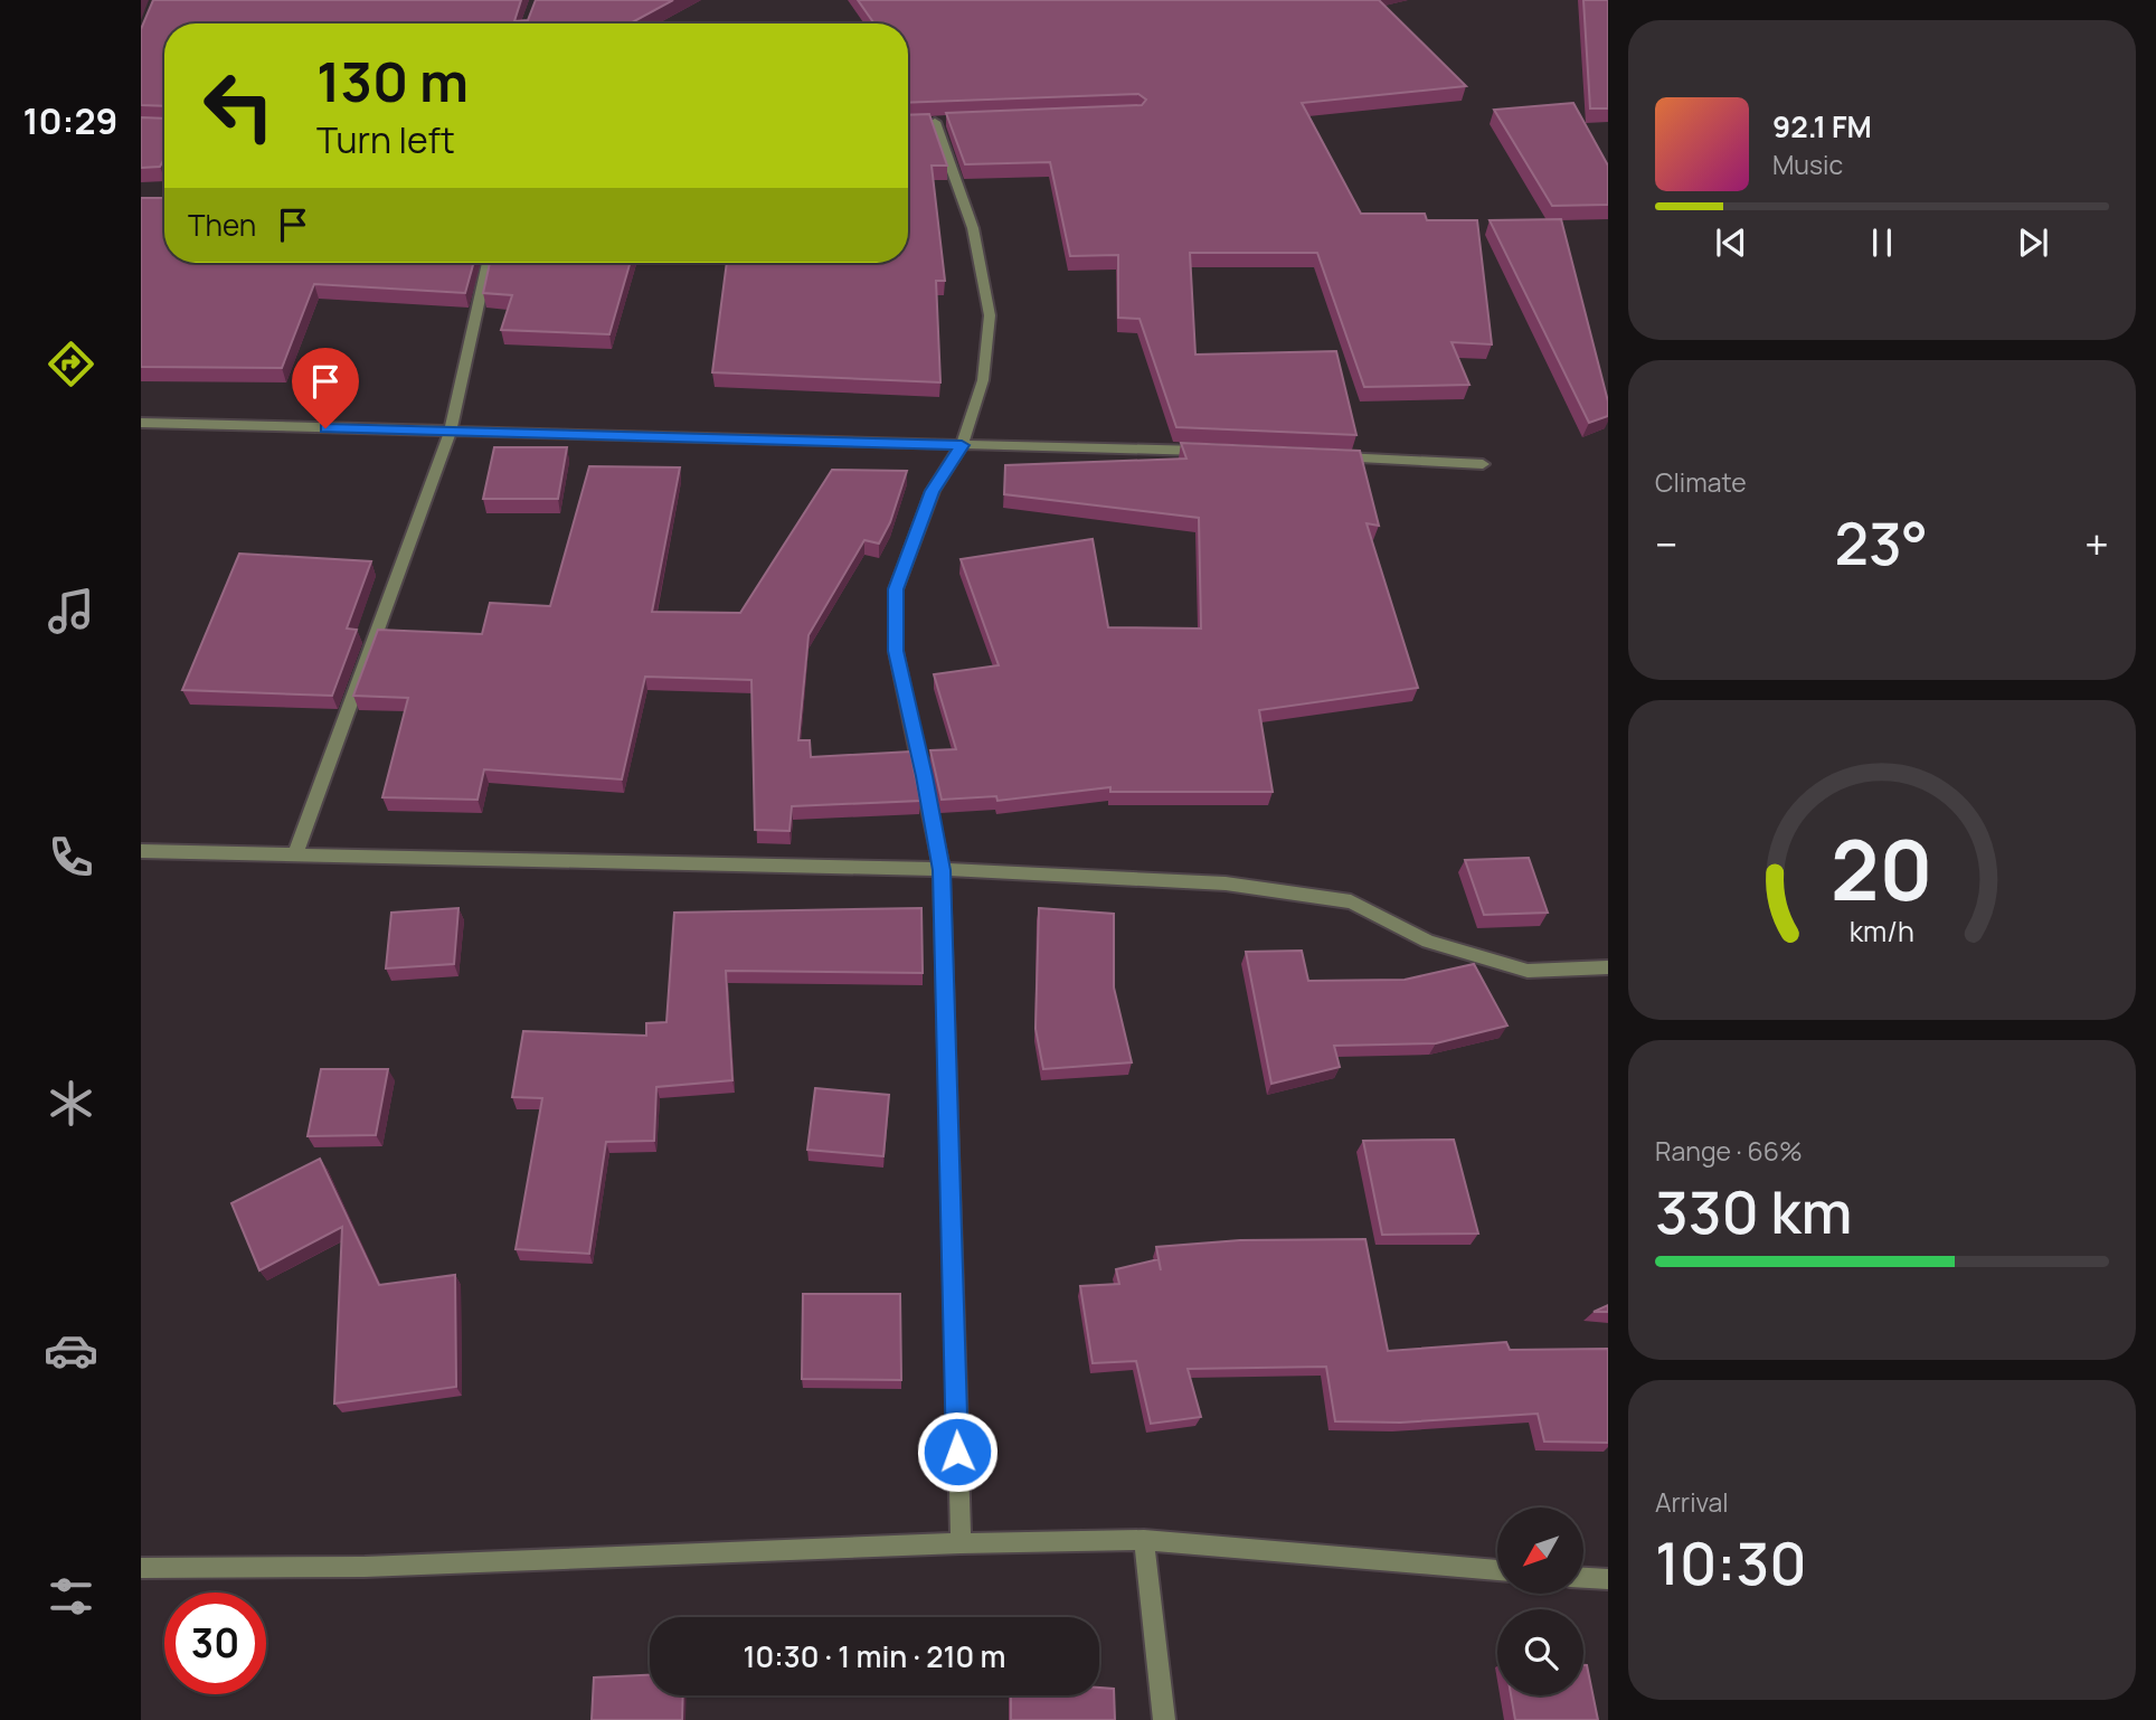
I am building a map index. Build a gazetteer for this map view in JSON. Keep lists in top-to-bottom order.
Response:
{
  "north": "bottom left",
  "page": {
    "tabs": "10:29",
    "turn": ["130 m", "Turn left"],
    "song": ["92.1 FM", "Music"],
    "then": "Then",
    "tile": [
      "Climate",
      ["Range · 66%", "330 km"],
      ["Arrival", "10:30"]
    ],
    "heat": ["−", "23°", "+"],
    "limit": "30",
    "trip": "10:30 · 1 min · 210 m",
    "gauge": ["20", "km/h"]
  }
}
